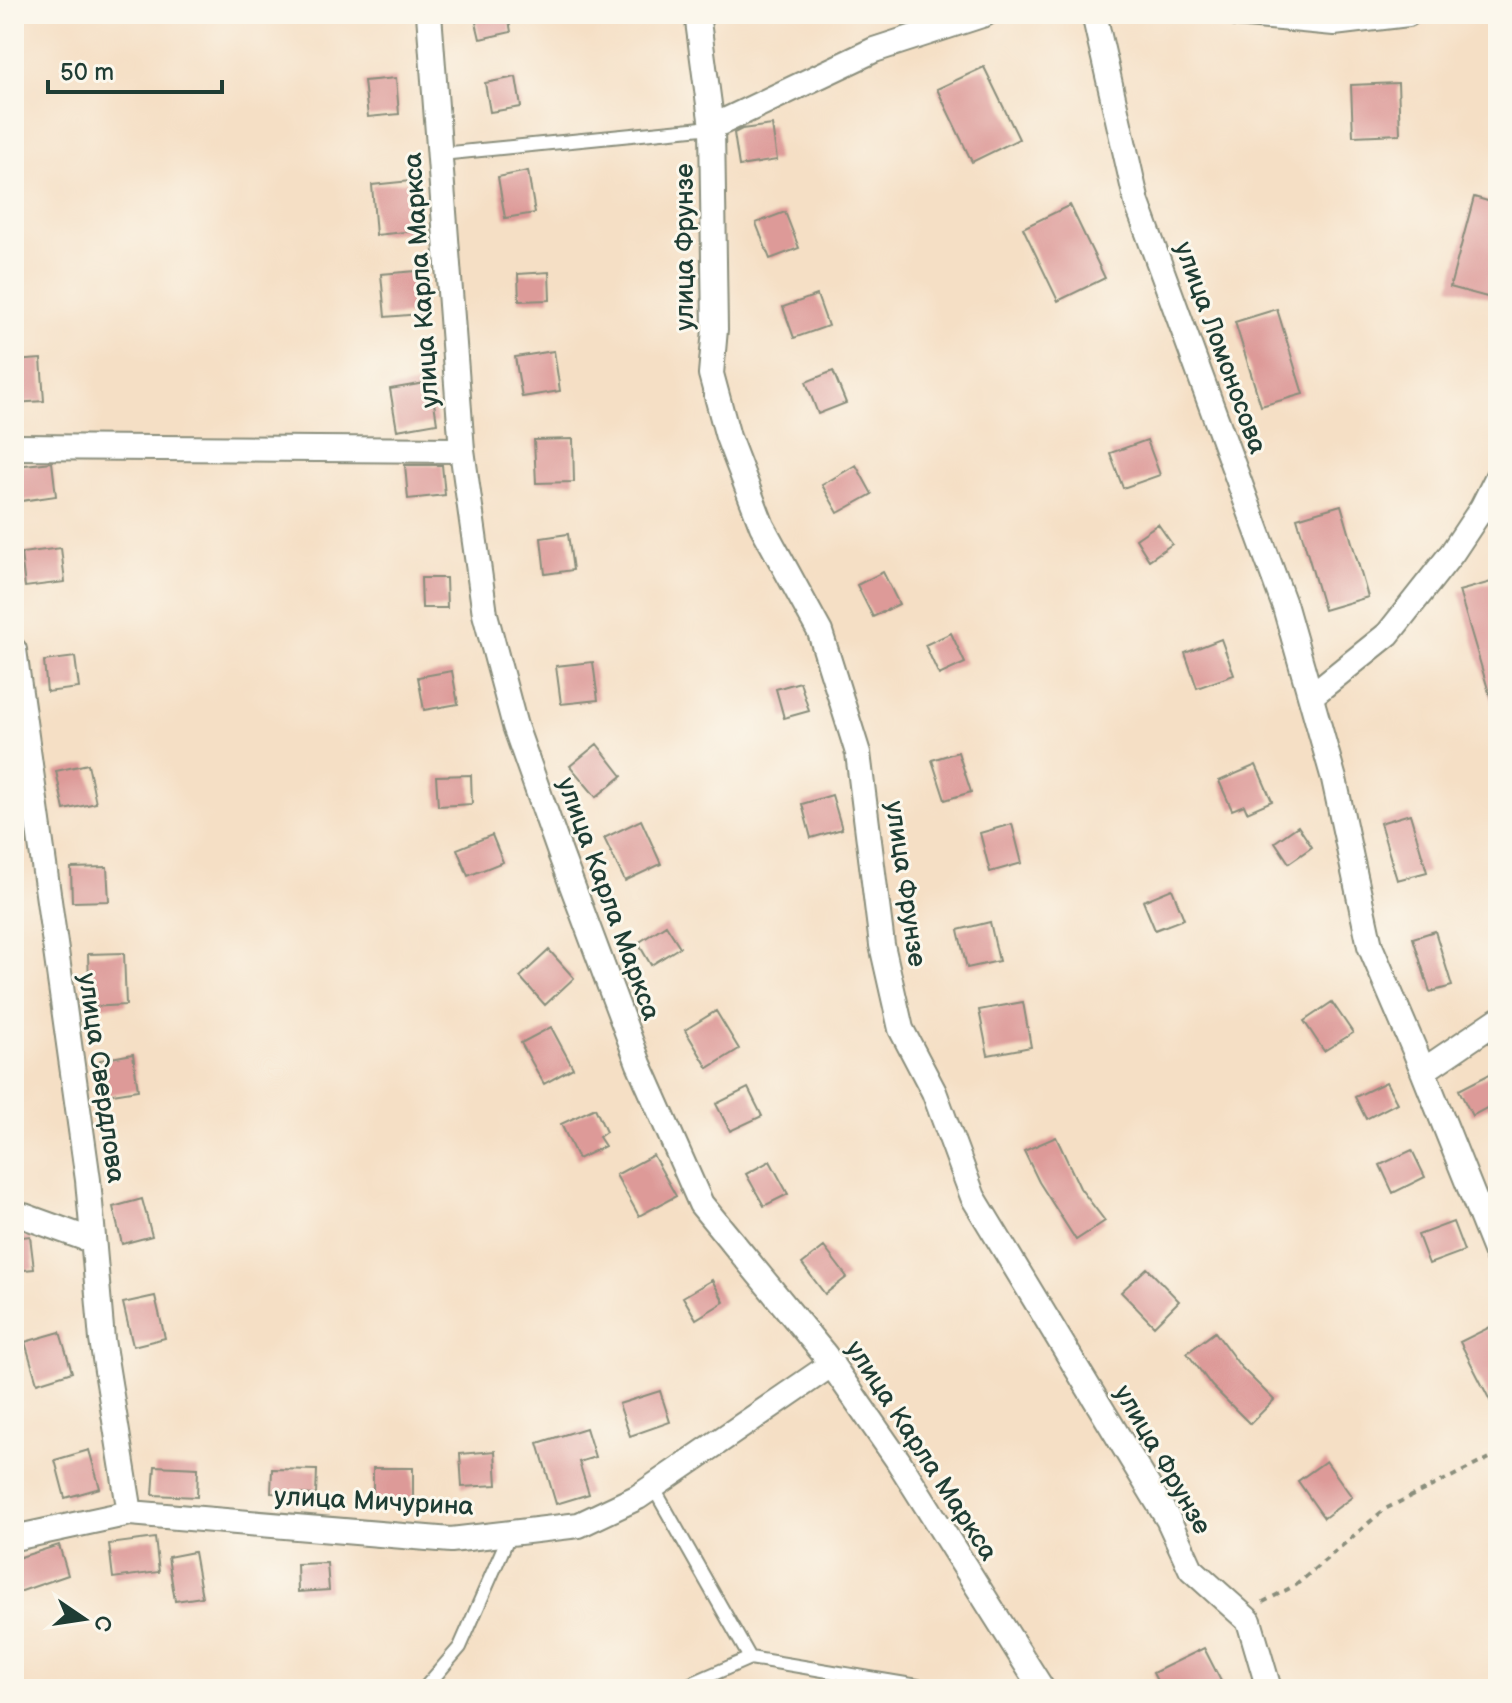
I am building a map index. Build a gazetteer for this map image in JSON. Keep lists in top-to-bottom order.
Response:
{
  "streets": {
    "street": [
      "улица Фрунзе",
      "улица Карла Маркса",
      "улица Ломоносова",
      "улица Свердлова",
      "улица Мичурина"
    ]
  },
  "crossings": [
    ["улица Карла Маркса", "улица Мичурина"],
    ["улица Свердлова", "улица Мичурина"]
  ],
  "scale_bar": "50 m",
  "north": "right"
}
